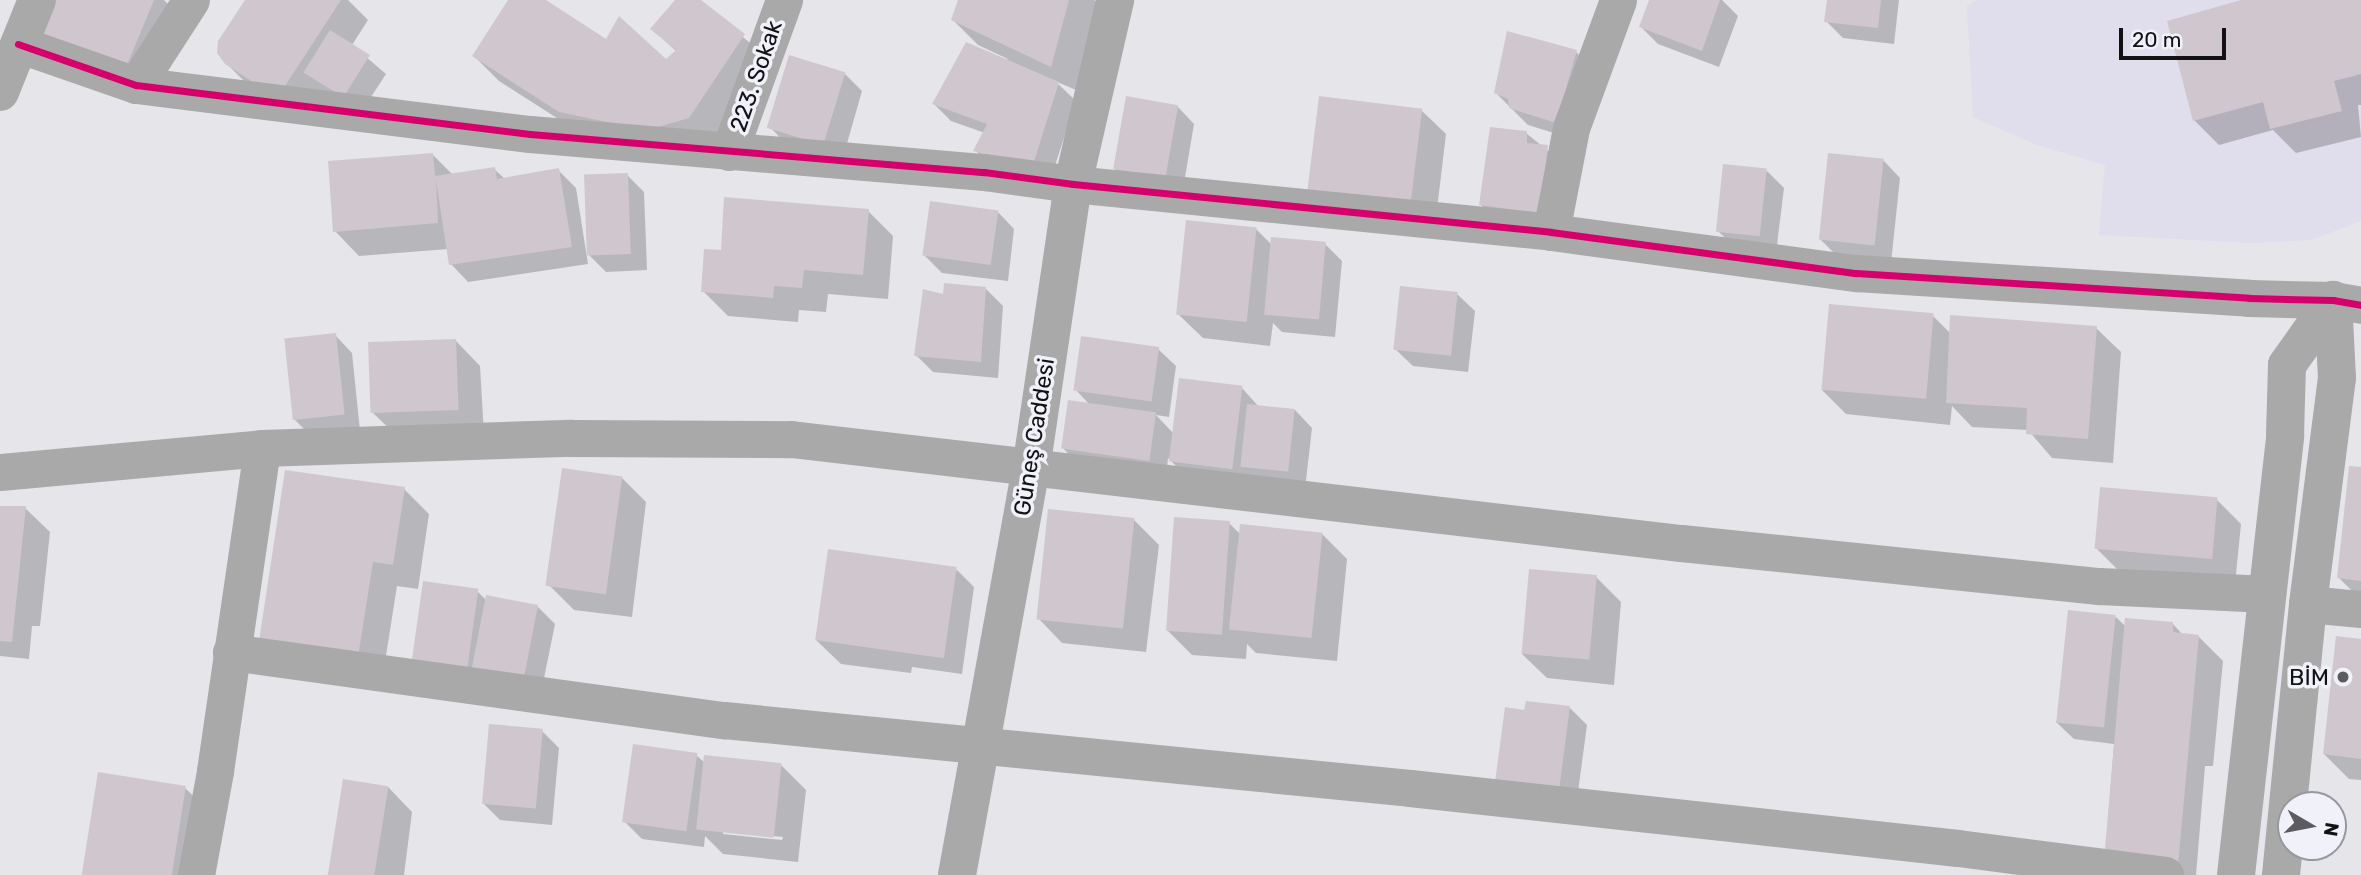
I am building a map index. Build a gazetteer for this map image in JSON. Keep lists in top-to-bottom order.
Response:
{
  "streets": {
    "street": ["223. Sokak", "Güneş Caddesi"]
  },
  "places": ["BİM"],
  "scale_bar": "20 m",
  "north": "right"
}
